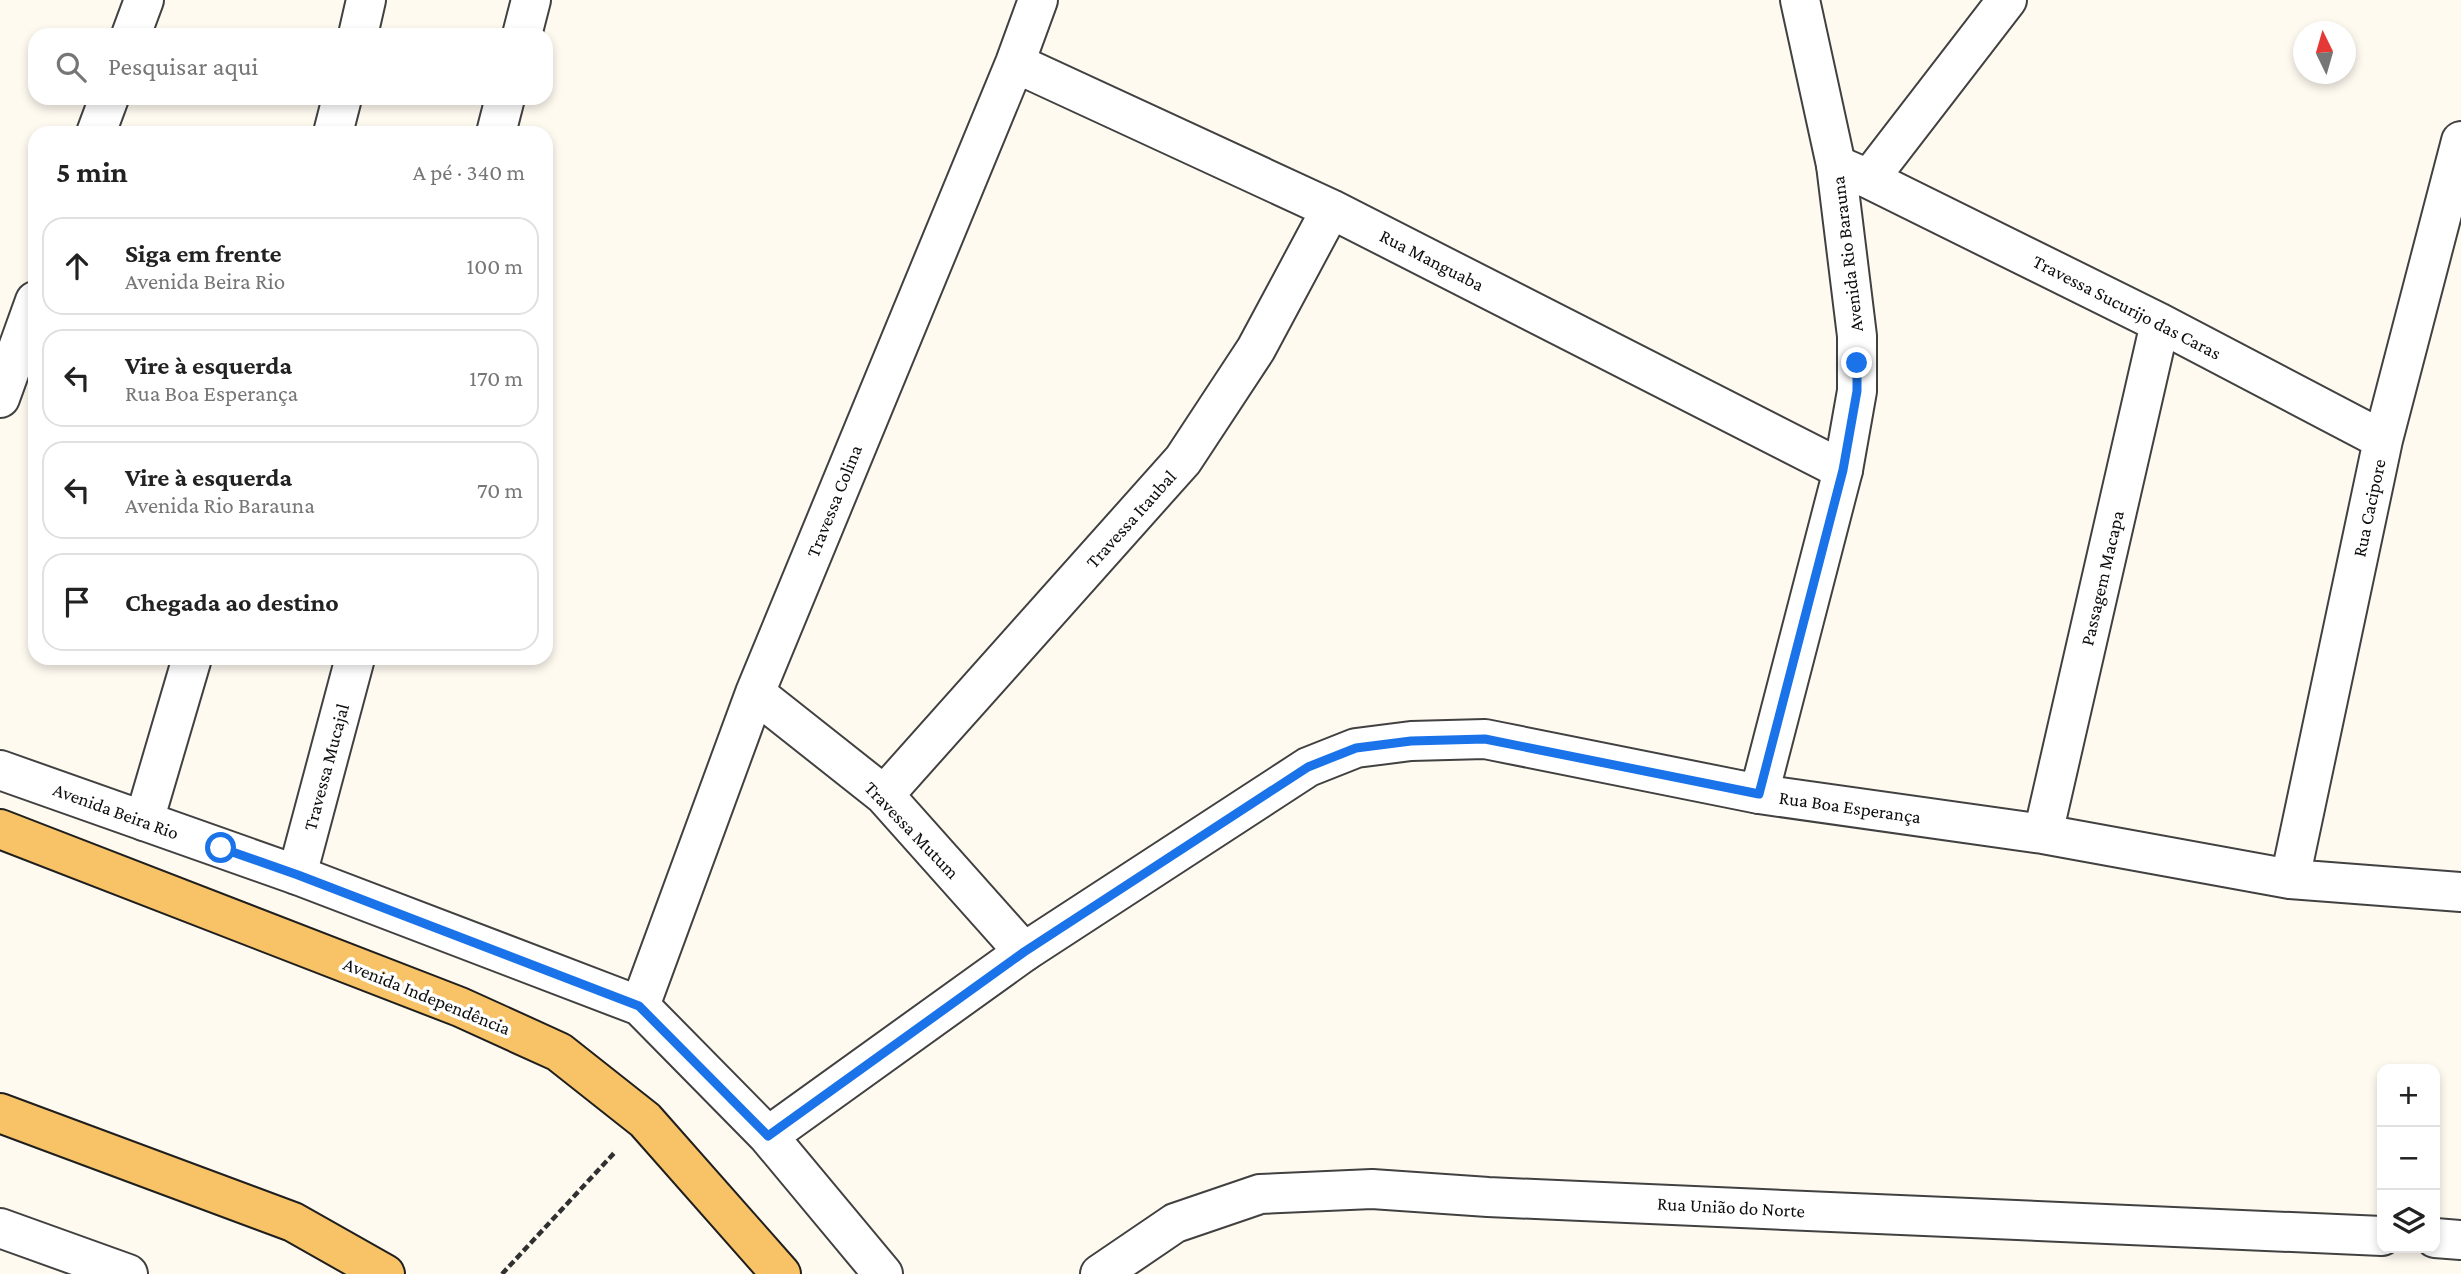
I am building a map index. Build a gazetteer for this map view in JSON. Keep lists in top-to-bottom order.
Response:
{
  "streets": {
    "main road": ["Avenida Independência"],
    "street": [
      "Avenida Rio Barauna",
      "Rua Manguaba",
      "Travessa Sucurijo das Caras",
      "Travessa Colina",
      "Rua Cacipore",
      "Travessa Itaubal",
      "Passagem Macapa",
      "Travessa Mucajal",
      "Rua Boa Esperança",
      "Avenida Beira Rio",
      "Travessa Mutum",
      "Rua União do Norte"
    ]
  },
  "crossings": [
    ["Avenida Rio Barauna", "Rua Manguaba"],
    ["Avenida Rio Barauna", "Travessa Sucurijo das Caras"],
    ["Avenida Rio Barauna", "Rua Boa Esperança"],
    ["Rua Manguaba", "Travessa Colina"],
    ["Rua Manguaba", "Travessa Itaubal"],
    ["Travessa Sucurijo das Caras", "Rua Cacipore"],
    ["Travessa Sucurijo das Caras", "Passagem Macapa"],
    ["Travessa Colina", "Avenida Beira Rio"],
    ["Travessa Colina", "Travessa Mutum"],
    ["Rua Cacipore", "Rua Boa Esperança"],
    ["Travessa Itaubal", "Travessa Mutum"],
    ["Passagem Macapa", "Rua Boa Esperança"],
    ["Travessa Mucajal", "Avenida Beira Rio"],
    ["Rua Boa Esperança", "Avenida Beira Rio"],
    ["Rua Boa Esperança", "Travessa Mutum"]
  ],
  "north": "top",
  "page": {
    "search": "Pesquisar aqui",
    "heading": ["5 min", "A pé · 340 m"],
    "list": [
      ["Siga em frente", "Avenida Beira Rio", "100 m"],
      ["Vire à esquerda", "Rua Boa Esperança", "170 m"],
      ["Vire à esquerda", "Avenida Rio Barauna", "70 m"],
      "Chegada ao destino"
    ],
    "map_buttons": ["+", "−"]
  }
}
